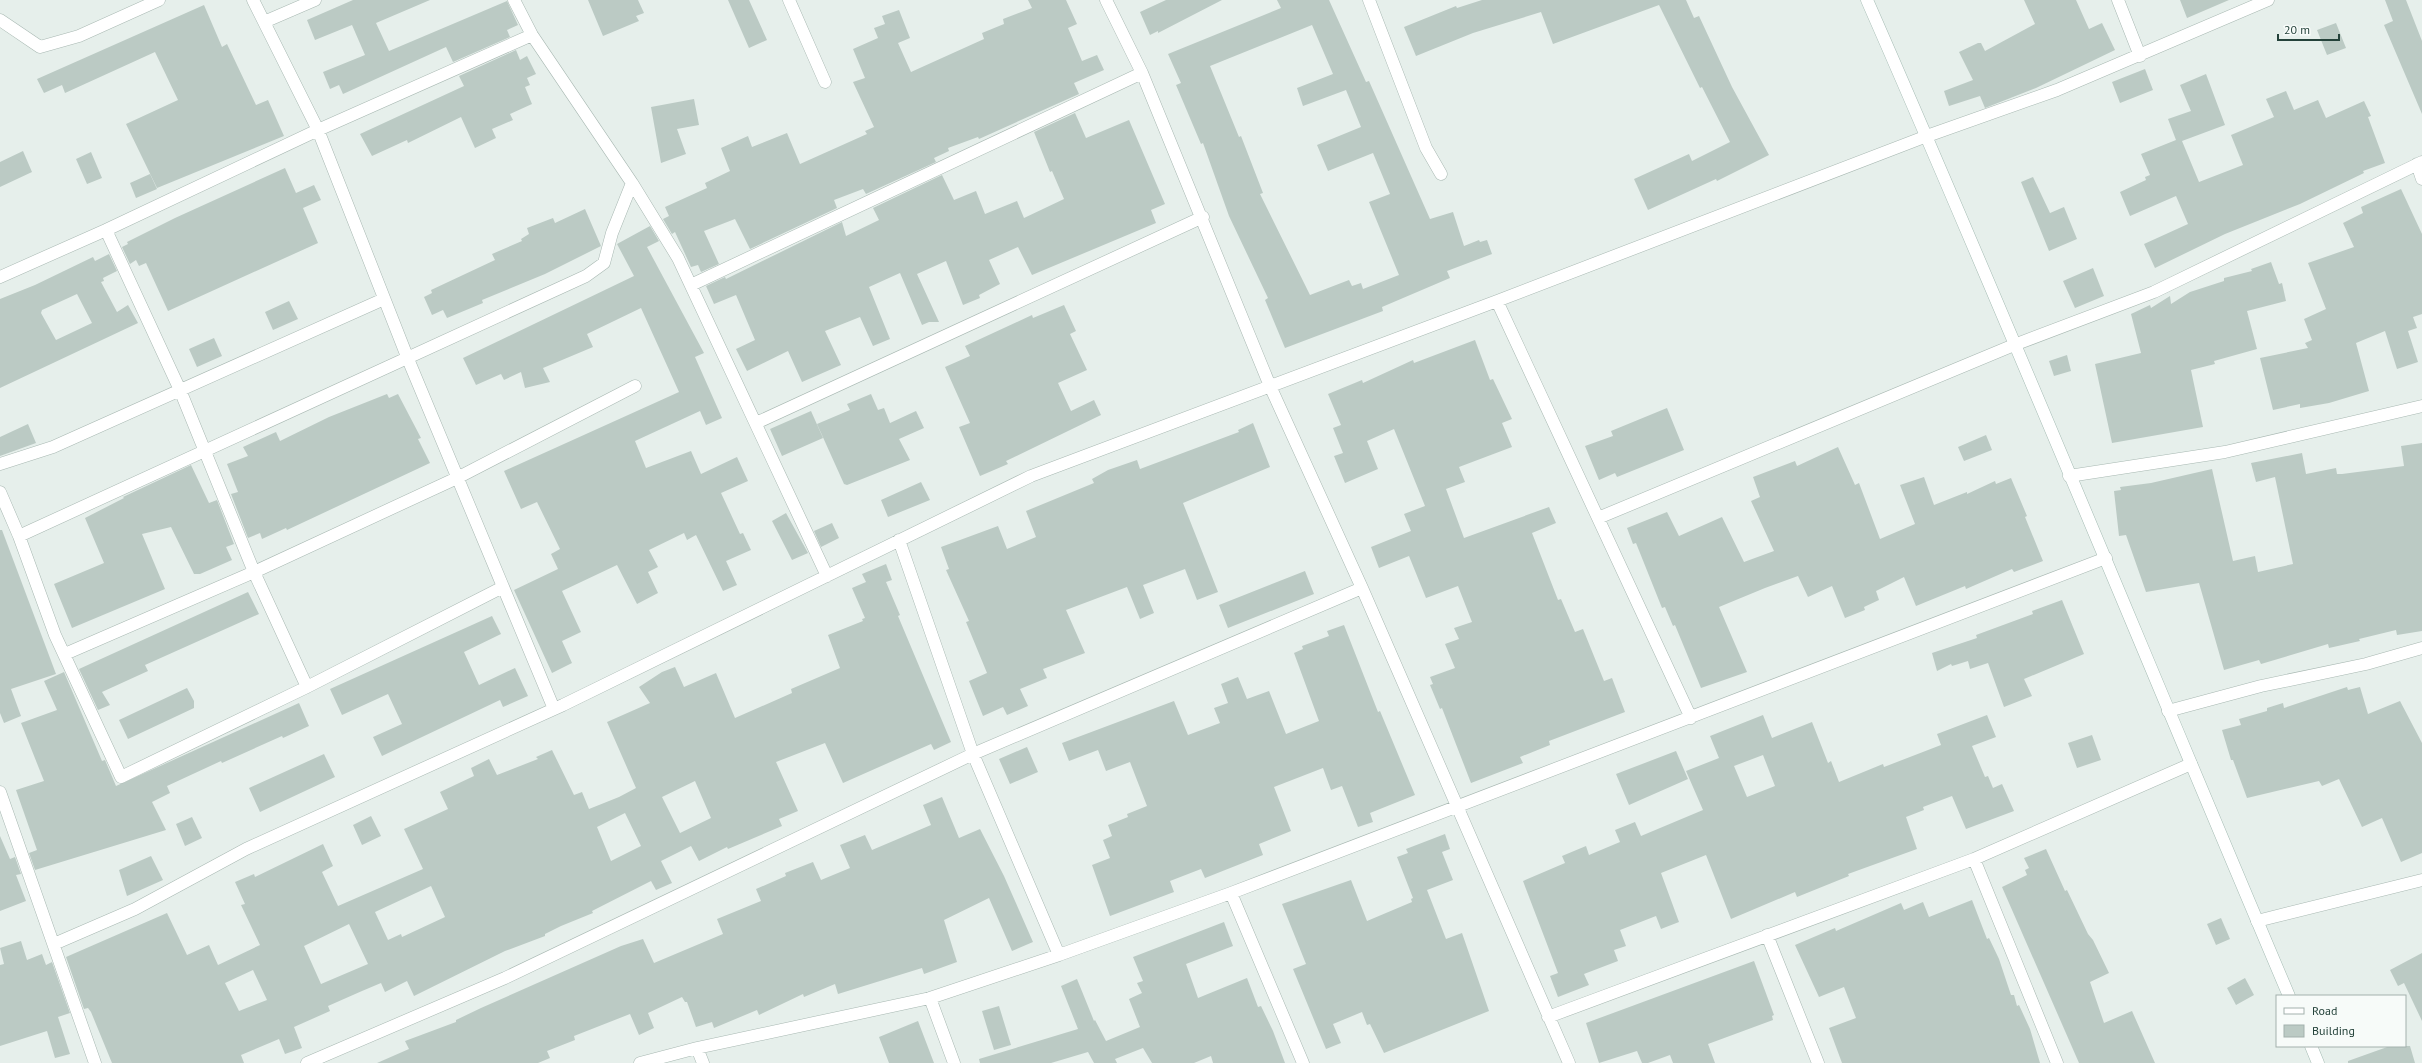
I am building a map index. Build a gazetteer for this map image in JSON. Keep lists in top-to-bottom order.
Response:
{
  "legend": ["Road", "Building"],
  "scale_bar": "20 m"
}
